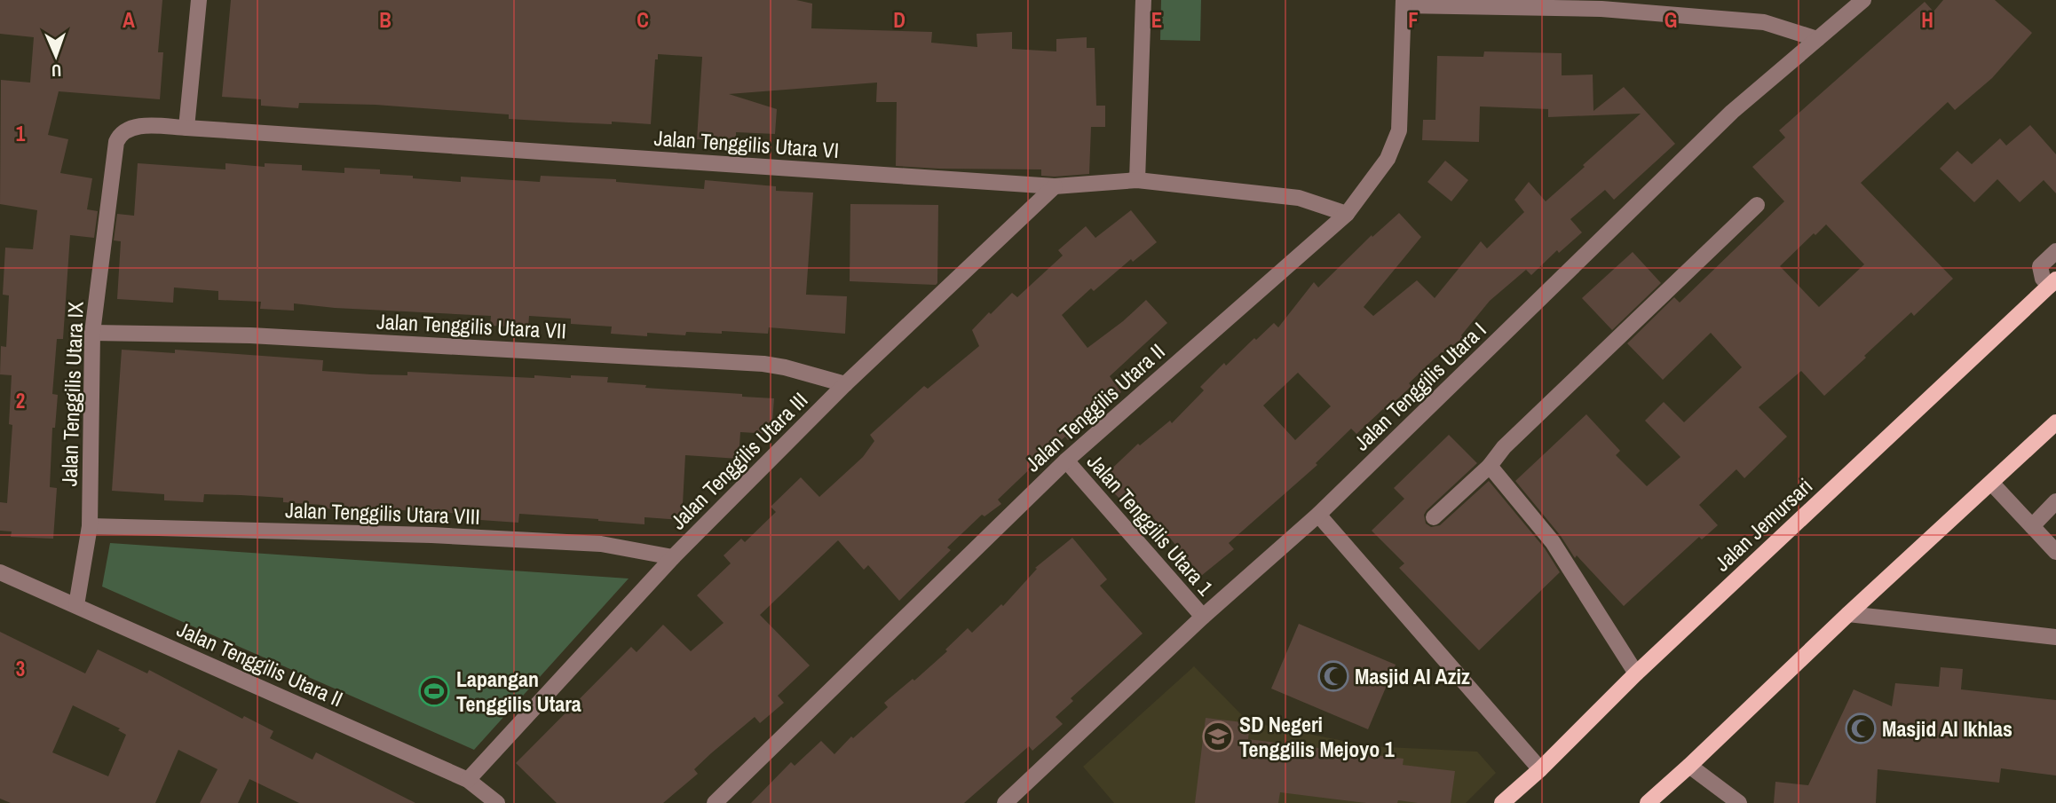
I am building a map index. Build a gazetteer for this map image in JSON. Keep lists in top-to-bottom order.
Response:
{
  "streets": {
    "main road": ["Jalan Jemursari"],
    "street": [
      "Jalan Tenggilis Utara VI",
      "Jalan Tenggilis Utara VII",
      "Jalan Tenggilis Utara I",
      "Jalan Tenggilis Utara IX",
      "Jalan Tenggilis Utara II",
      "Jalan Tenggilis Utara III",
      "Jalan Tenggilis Utara VIII",
      "Jalan Tenggilis Utara 1"
    ]
  },
  "crossings": [
    ["Jalan Tenggilis Utara VI", "Jalan Tenggilis Utara IX"],
    ["Jalan Tenggilis Utara VI", "Jalan Tenggilis Utara II"],
    ["Jalan Tenggilis Utara VI", "Jalan Tenggilis Utara III"],
    ["Jalan Tenggilis Utara VII", "Jalan Tenggilis Utara IX"],
    ["Jalan Tenggilis Utara VII", "Jalan Tenggilis Utara III"],
    ["Jalan Tenggilis Utara I", "Jalan Tenggilis Utara 1"],
    ["Jalan Tenggilis Utara IX", "Jalan Tenggilis Utara II"],
    ["Jalan Tenggilis Utara IX", "Jalan Tenggilis Utara VIII"],
    ["Jalan Tenggilis Utara II", "Jalan Tenggilis Utara III"],
    ["Jalan Tenggilis Utara II", "Jalan Tenggilis Utara 1"],
    ["Jalan Tenggilis Utara III", "Jalan Tenggilis Utara VIII"]
  ],
  "places": {
    "mosque": ["Masjid Al Aziz", "Masjid Al Ikhlas"],
    "sports": ["Lapangan Tenggilis Utara"],
    "school or university": ["SD Negeri Tenggilis Mejoyo 1"]
  },
  "north": "bottom",
  "grid": {
    "columns": [
      "A",
      "B",
      "C",
      "D",
      "E",
      "F",
      "G",
      "H"
    ],
    "rows": ["1", "2", "3"]
  }
}
